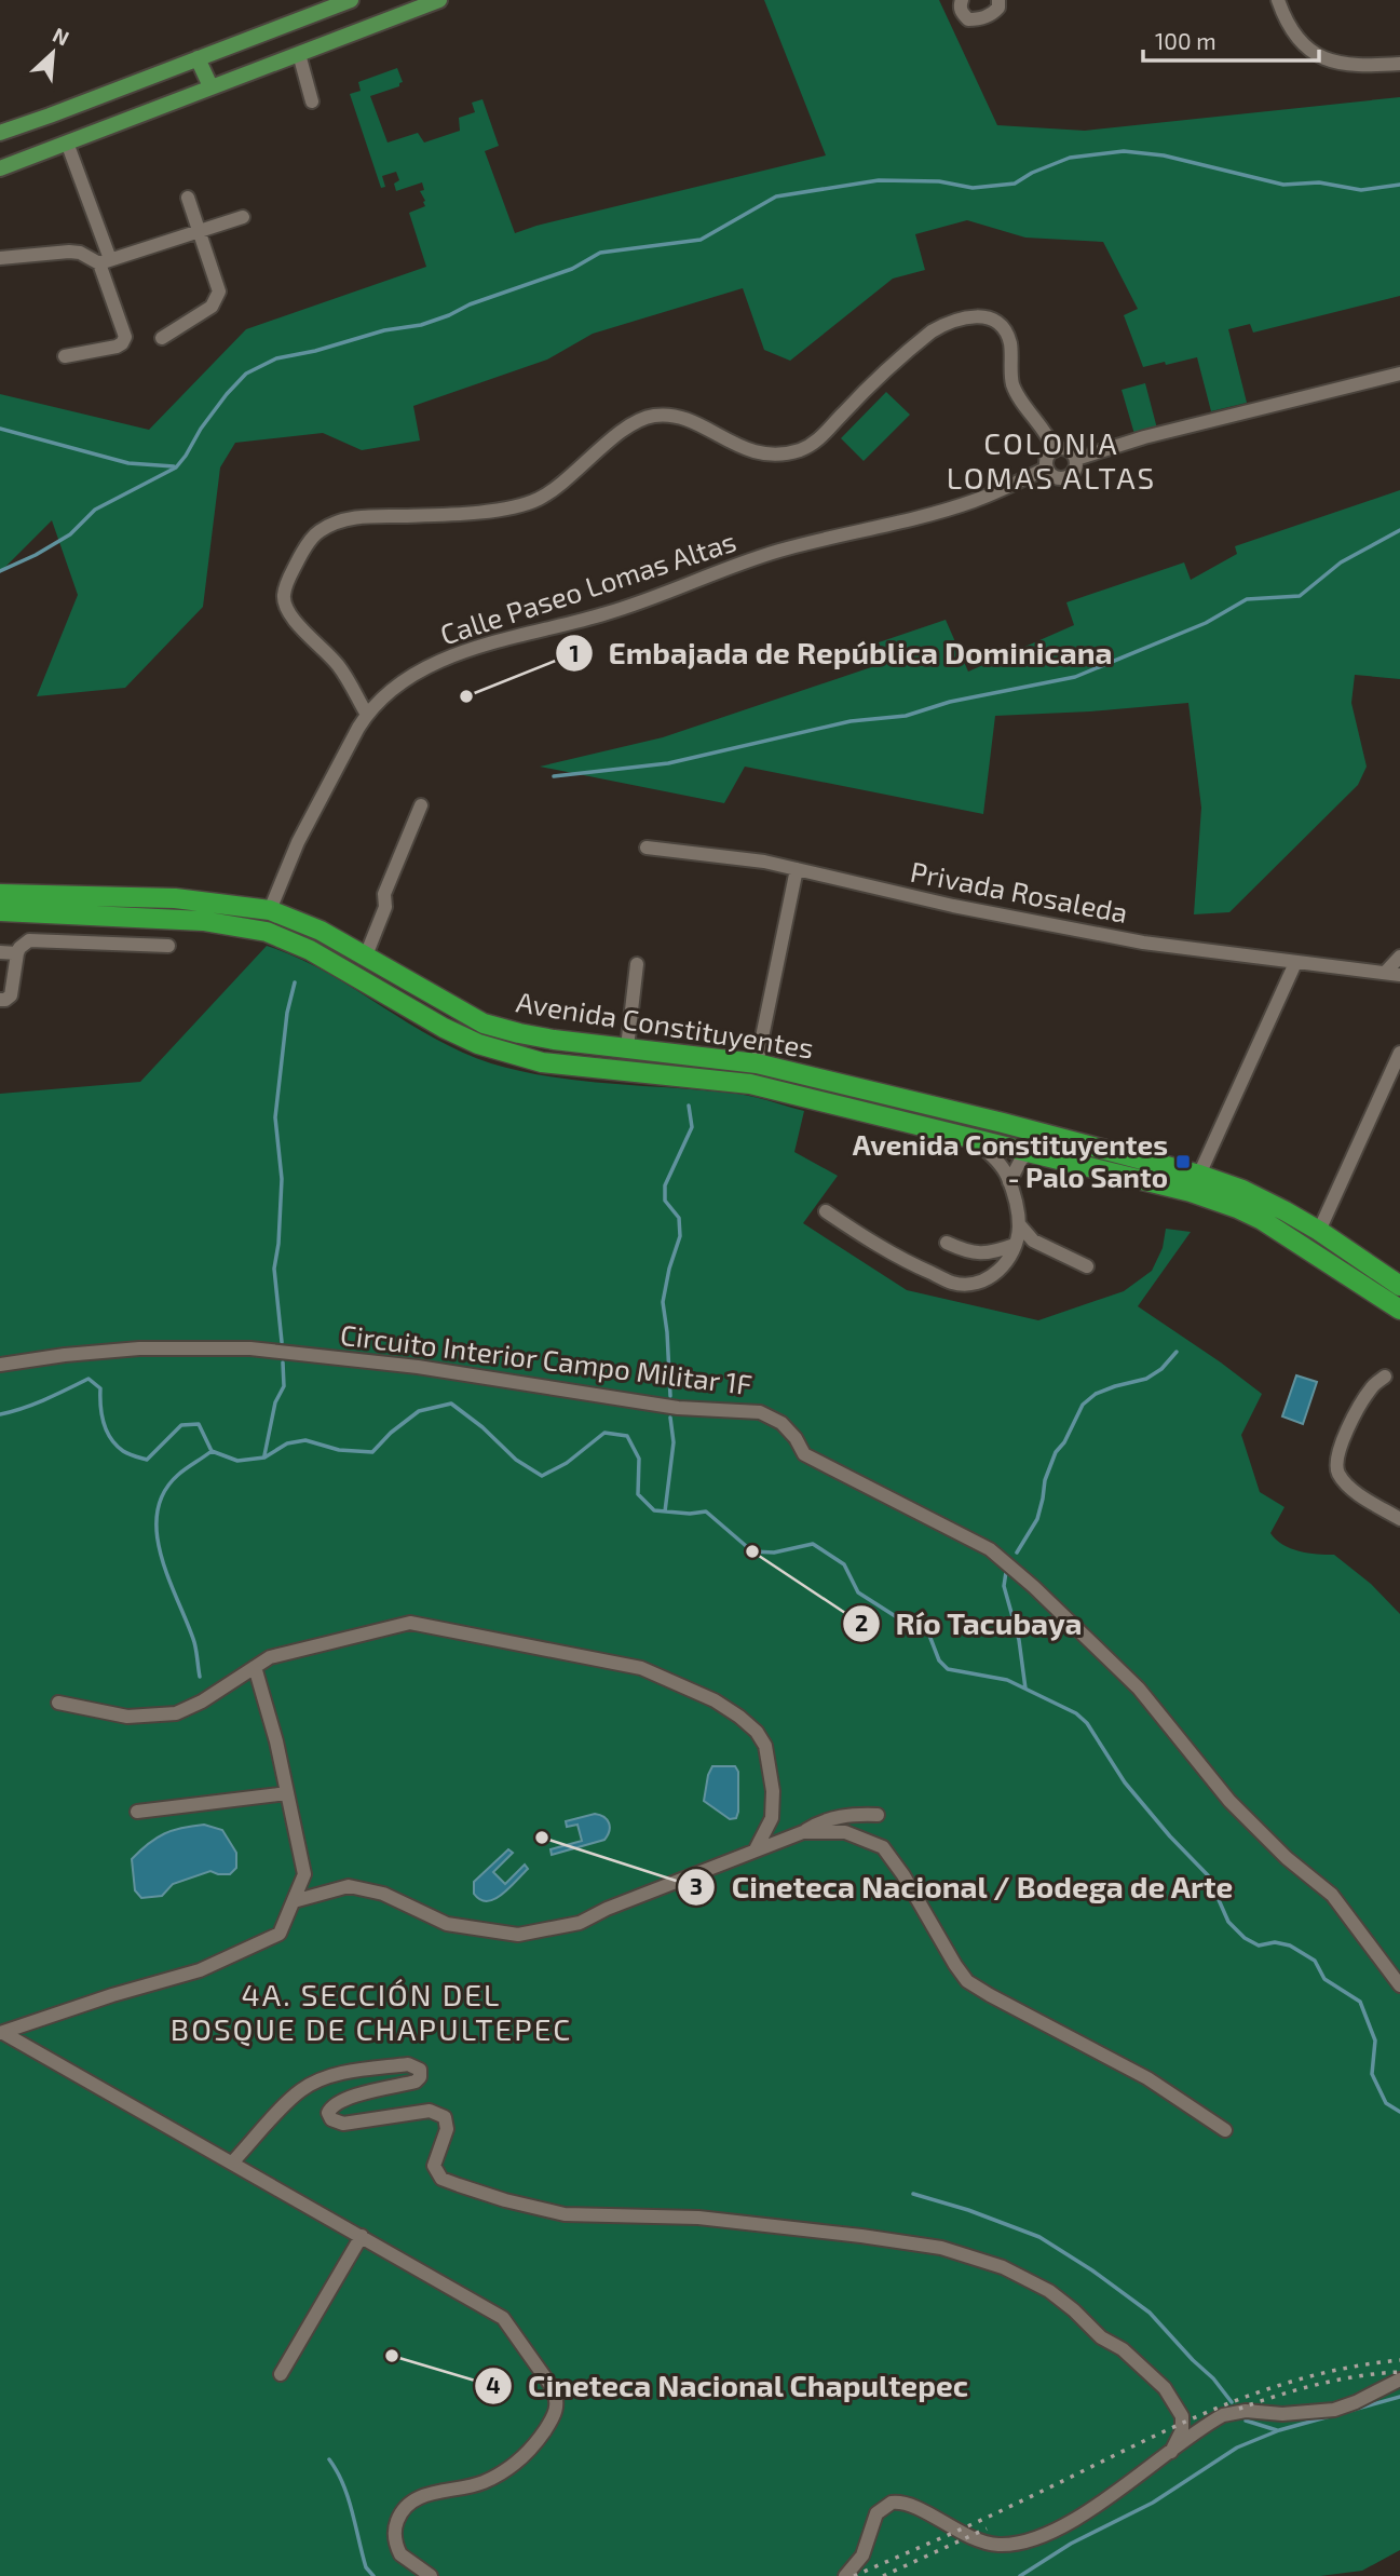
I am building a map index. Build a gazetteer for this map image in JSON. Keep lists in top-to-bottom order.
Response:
{
  "streets": {
    "highway": ["Avenida Constituyentes"],
    "street": ["Calle Paseo Lomas Altas", "Privada Rosaleda", "Circuito Interior Campo Militar 1F"]
  },
  "crossings": [
    ["Calle Paseo Lomas Altas", "Avenida Constituyentes"]
  ],
  "districts": ["COLONIA LOMAS ALTAS", "4A. SECCIÓN DEL BOSQUE DE CHAPULTEPEC"],
  "places": {
    "other": [
      "Embajada de República Dominicana",
      "Río Tacubaya",
      "Cineteca Nacional / Bodega de Arte",
      "Cineteca Nacional Chapultepec"
    ],
    "transit": ["Avenida Constituyentes - Palo Santo"]
  },
  "scale_bar": "100 m",
  "north": "top right"
}
